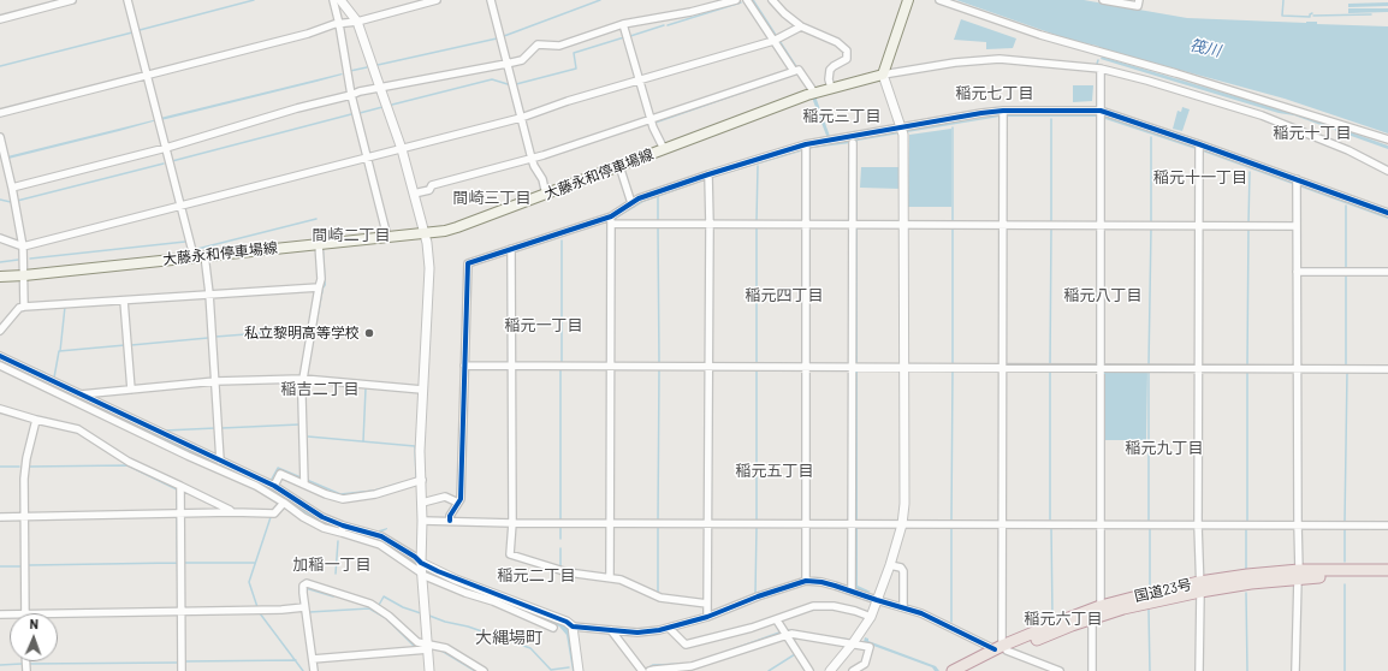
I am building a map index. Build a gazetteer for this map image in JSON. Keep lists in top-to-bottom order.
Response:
{
  "streets": {
    "highway": ["国道23号"],
    "main road": ["大藤永和停車場線"]
  },
  "districts": [
    "稲元七丁目",
    "稲元三丁目",
    "稲元十丁目",
    "稲元十一丁目",
    "間崎三丁目",
    "間崎二丁目",
    "稲元四丁目",
    "稲元八丁目",
    "稲元一丁目",
    "稲吉二丁目",
    "稲元九丁目",
    "稲元五丁目",
    "加稲一丁目",
    "稲元二丁目",
    "稲元六丁目",
    "大縄場町"
  ],
  "water": ["筏川"],
  "places": ["私立黎明高等学校"],
  "north": "top"
}
